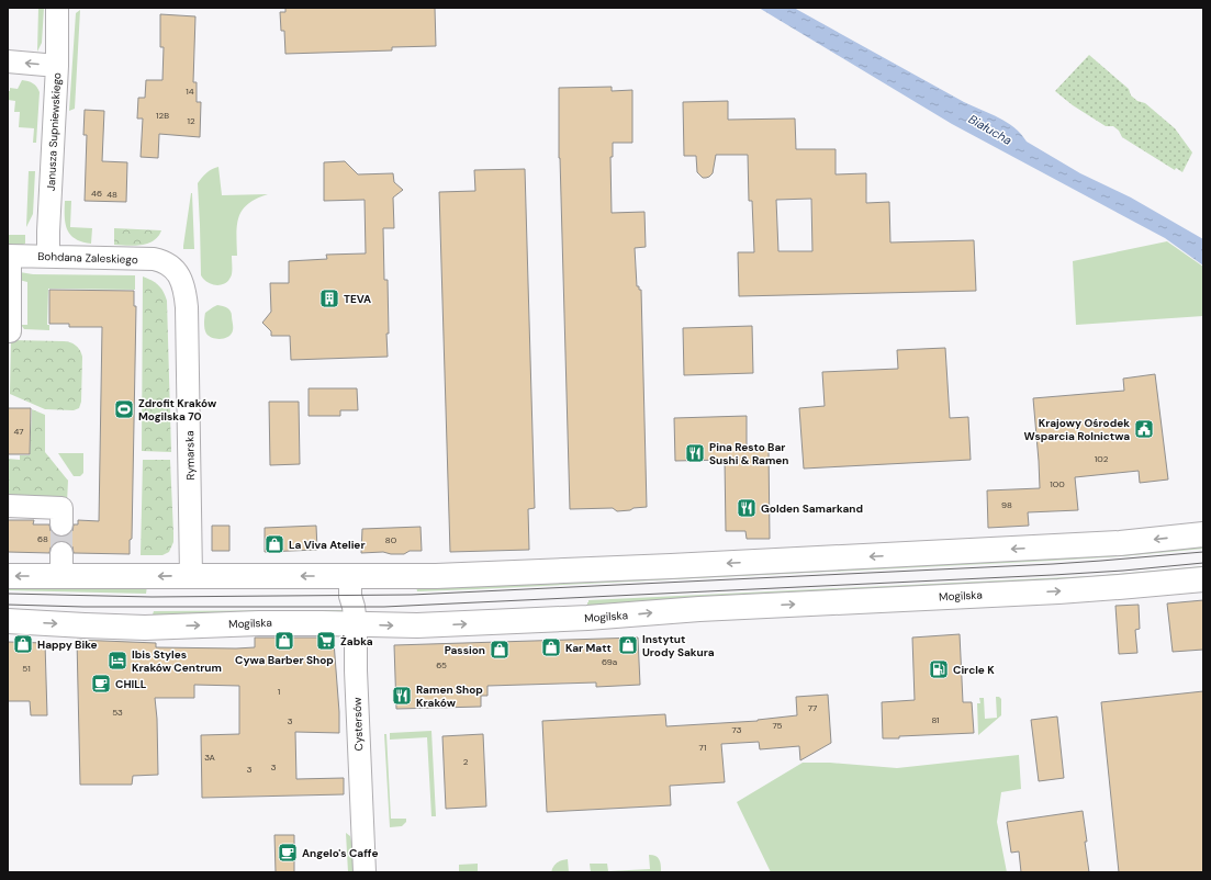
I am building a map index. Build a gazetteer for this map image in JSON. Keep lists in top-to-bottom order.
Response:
{
  "streets": {
    "main road": ["Mogilska"],
    "street": [
      "Janusza Supniewskiego",
      "Bohdana Zaleskiego",
      "Rymarska",
      "Cystersów"
    ]
  },
  "crossings": [
    ["Janusza Supniewskiego", "Bohdana Zaleskiego"],
    ["Bohdana Zaleskiego", "Rymarska"],
    ["Mogilska", "Cystersów"]
  ],
  "water": ["Białucha"],
  "places": {
    "building": ["TEVA"],
    "sports": ["Zdrofit Kraków Mogilska 70"],
    "public building": ["Krajowy Ośrodek Wsparcia Rolnictwa"],
    "restaurant": ["Pina Resto Bar Sushi & Ramen", "Golden Samarkand", "Ramen Shop Kraków"],
    "shop": [
      "La Viva Atelier",
      "Cywa Barber Shop",
      "Happy Bike",
      "Instytut Urody Sakura",
      "Kar Matt",
      "Passion"
    ],
    "supermarket": ["Żabka"],
    "hotel": ["Ibis Styles Kraków Centrum"],
    "fuel station": ["Circle K"],
    "cafe": ["CHILL", "Angelo's Caffe"]
  },
  "house_numbers": [
    "14",
    "12B",
    "12",
    "46",
    "48",
    "47",
    "102",
    "100",
    "98",
    "68",
    "80",
    "69a",
    "65",
    "51",
    "1",
    "77",
    "53",
    "81",
    "3",
    "75",
    "73",
    "71",
    "3A",
    "2",
    "3",
    "3"
  ]
}
